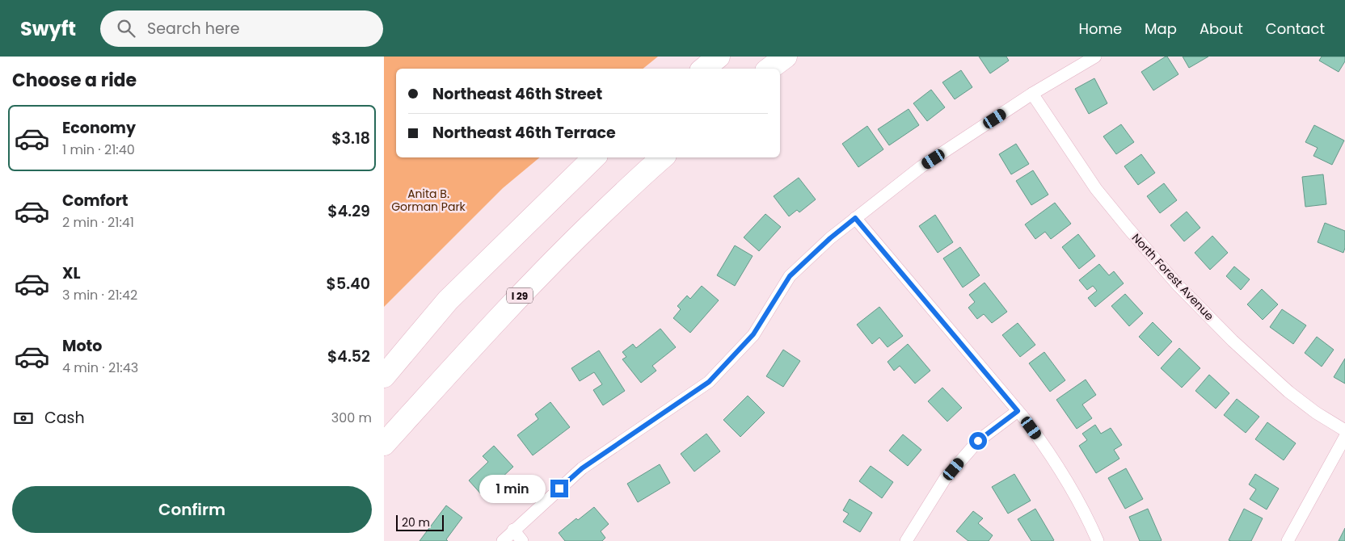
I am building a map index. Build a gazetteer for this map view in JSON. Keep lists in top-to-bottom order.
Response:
{
  "streets": {
    "highway": ["I 29"],
    "street": ["North Forest Avenue"]
  },
  "parks": ["Anita B. Gorman Park"],
  "scale_bar": "20 m",
  "page": {
    "header": "Swyft",
    "search": "Search here",
    "nav": [
      "Home",
      "Map",
      "About",
      "Contact"
    ],
    "heading": "Choose a ride",
    "banner": ["Northeast 46th Street", "Northeast 46th Terrace"],
    "list": [
      {
        "name": "Economy",
        "note": "1 min · 21:40",
        "value": "$3.18"
      },
      {
        "name": "Comfort",
        "note": "2 min · 21:41",
        "value": "$4.29"
      },
      {
        "name": "XL",
        "note": "3 min · 21:42",
        "value": "$5.40"
      },
      {
        "name": "Moto",
        "note": "4 min · 21:43",
        "value": "$4.52"
      }
    ],
    "pay": ["Cash", "300 m"],
    "bubble": "1 min",
    "buttons": "Confirm",
    "scale": "20 m"
  }
}
